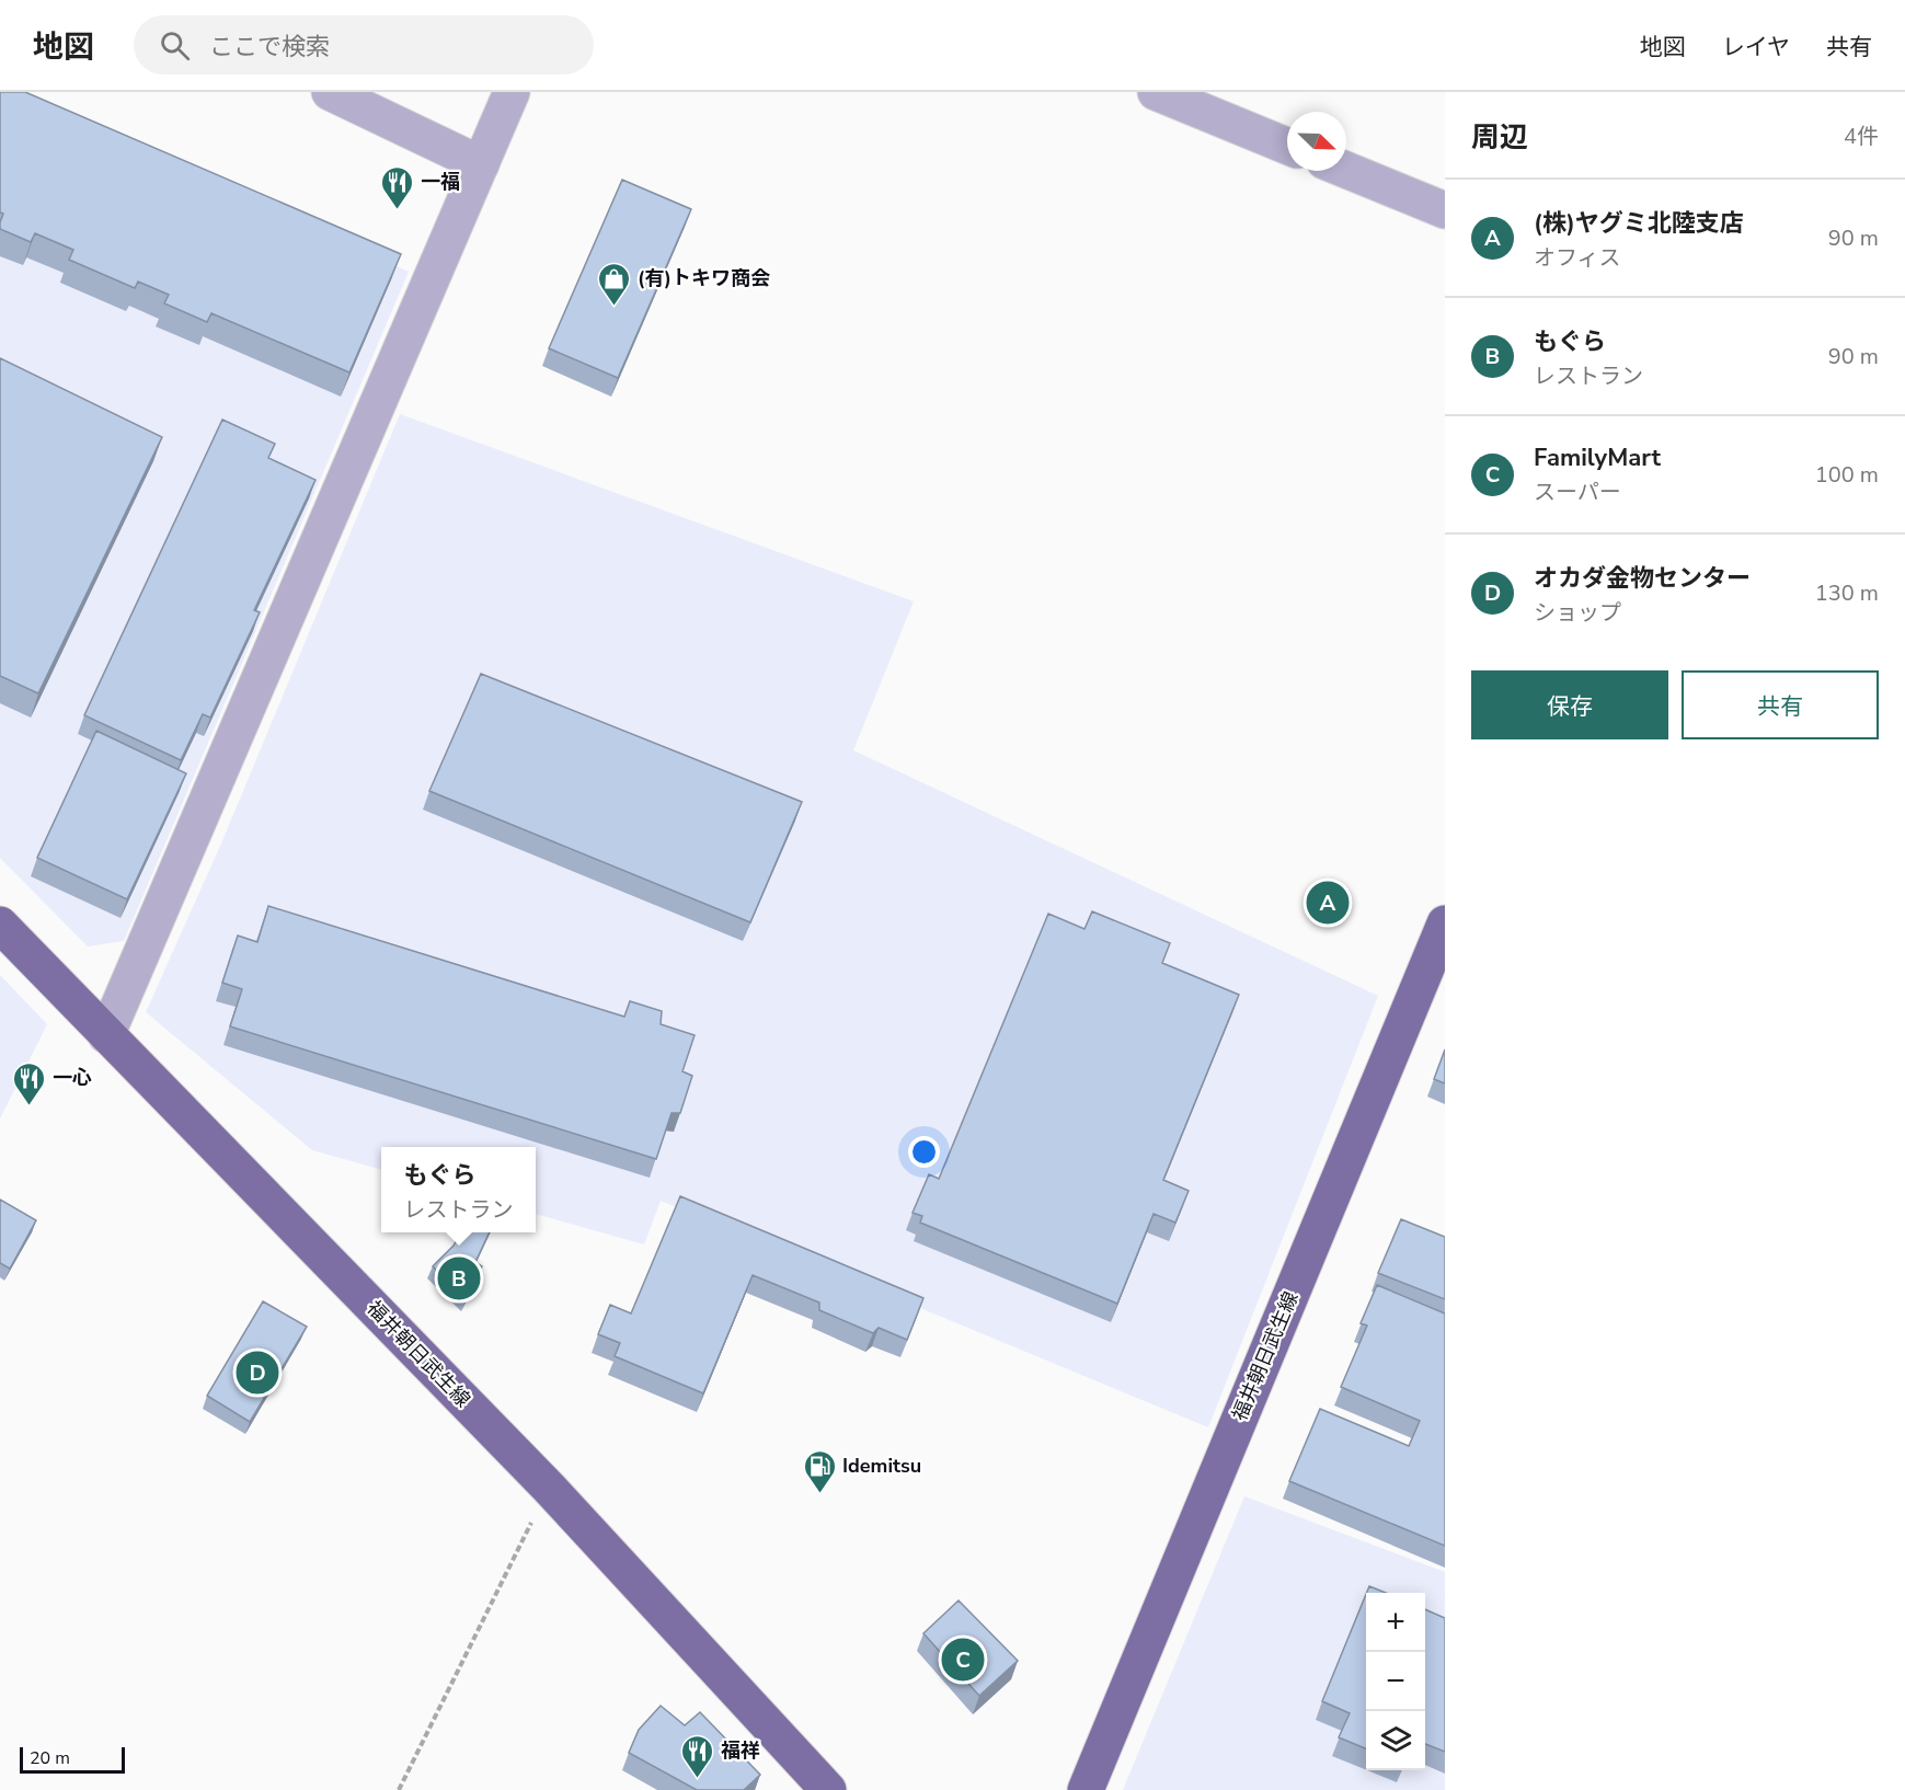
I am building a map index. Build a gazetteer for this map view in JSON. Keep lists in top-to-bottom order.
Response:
{
  "streets": {
    "main road": ["福井朝日武生線"]
  },
  "places": {
    "restaurant": ["一福", "一心", "福祥"],
    "shop": ["(有)トキワ商会"],
    "fuel station": ["Idemitsu"]
  },
  "scale_bar": "20 m",
  "north": "bottom right",
  "page": {
    "header": "地図",
    "search": "ここで検索",
    "nav": ["地図", "レイヤ", "共有"],
    "heading": ["周辺", "4件"],
    "list": [
      {
        "mark": "A",
        "name": "(株)ヤグミ北陸支店",
        "note": "オフィス",
        "value": "90 m"
      },
      {
        "mark": "B",
        "name": "もぐら",
        "note": "レストラン",
        "value": "90 m"
      },
      {
        "mark": "C",
        "name": "FamilyMart",
        "note": "スーパー",
        "value": "100 m"
      },
      {
        "mark": "D",
        "name": "オカダ金物センター",
        "note": "ショップ",
        "value": "130 m"
      }
    ],
    "buttons": ["保存", "共有"],
    "pins": [
      "A",
      "B",
      "D",
      "C"
    ],
    "popup": ["もぐら", "レストラン"],
    "map_buttons": ["+", "−"],
    "scale": "20 m"
  }
}
